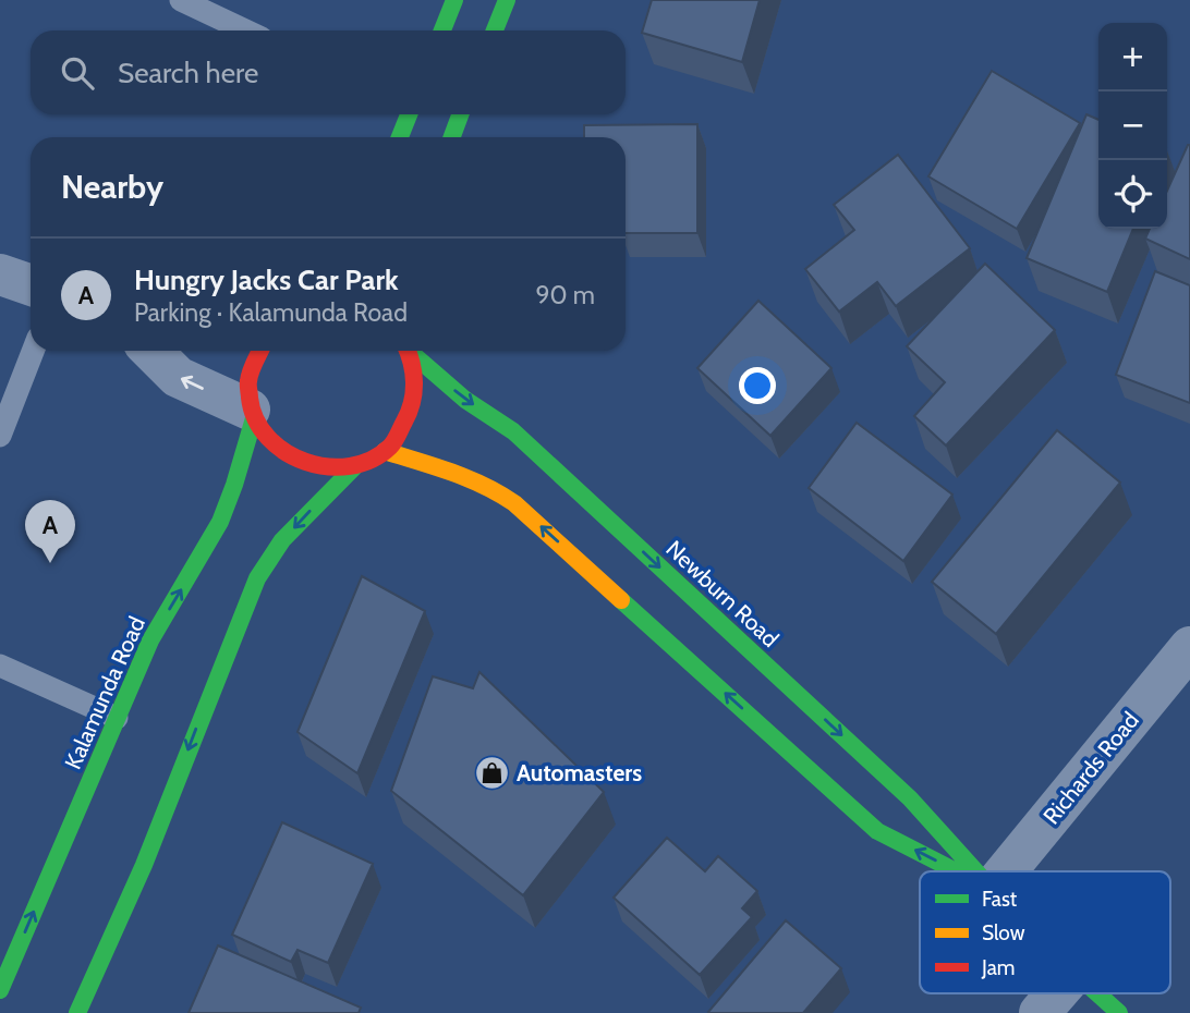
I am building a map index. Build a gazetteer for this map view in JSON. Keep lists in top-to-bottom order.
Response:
{
  "streets": {
    "main road": ["Newburn Road", "Kalamunda Road"],
    "street": ["Richards Road"]
  },
  "places": {
    "shop": ["Automasters"]
  },
  "legend": ["Fast", "Slow", "Jam"],
  "page": {
    "map_buttons": ["+", "−"],
    "search": "Search here",
    "heading": "Nearby",
    "list": [
      {
        "mark": "A",
        "name": "Hungry Jacks Car Park",
        "note": "Parking · Kalamunda Road",
        "value": "90 m"
      }
    ],
    "pins": "A"
  }
}
